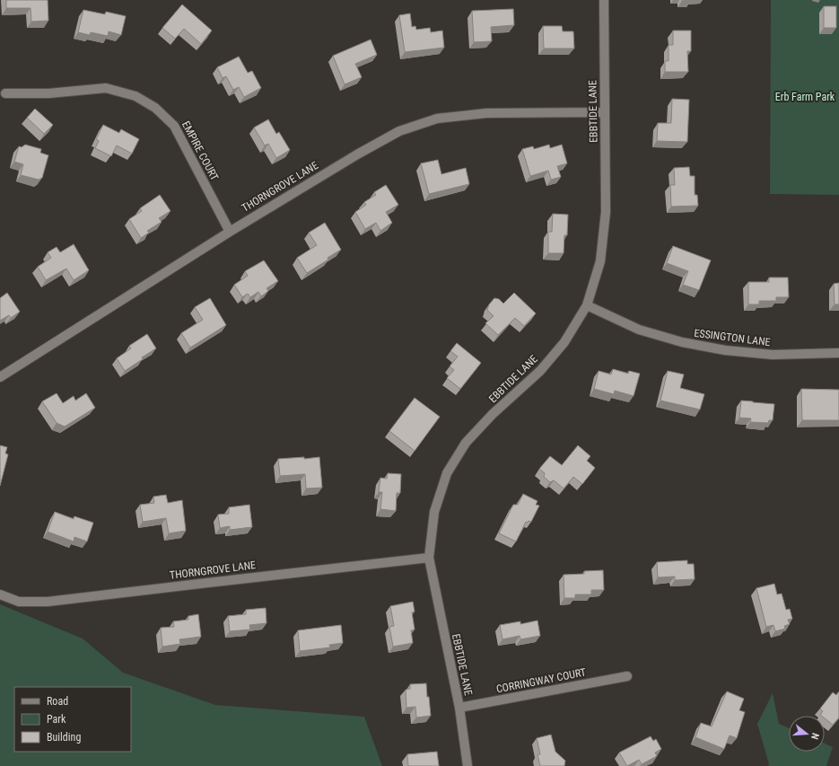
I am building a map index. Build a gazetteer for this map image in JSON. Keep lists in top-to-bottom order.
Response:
{
  "streets": {
    "street": [
      "EBBTIDE LANE",
      "EMPIRE COURT",
      "THORNGROVE LANE",
      "ESSINGTON LANE",
      "CORRINGWAY COURT"
    ]
  },
  "crossings": [
    ["EBBTIDE LANE", "THORNGROVE LANE"],
    ["EBBTIDE LANE", "ESSINGTON LANE"],
    ["EBBTIDE LANE", "CORRINGWAY COURT"],
    ["EMPIRE COURT", "THORNGROVE LANE"]
  ],
  "parks": ["Erb Farm Park"],
  "legend": ["Road", "Park", "Building"],
  "north": "right"
}
